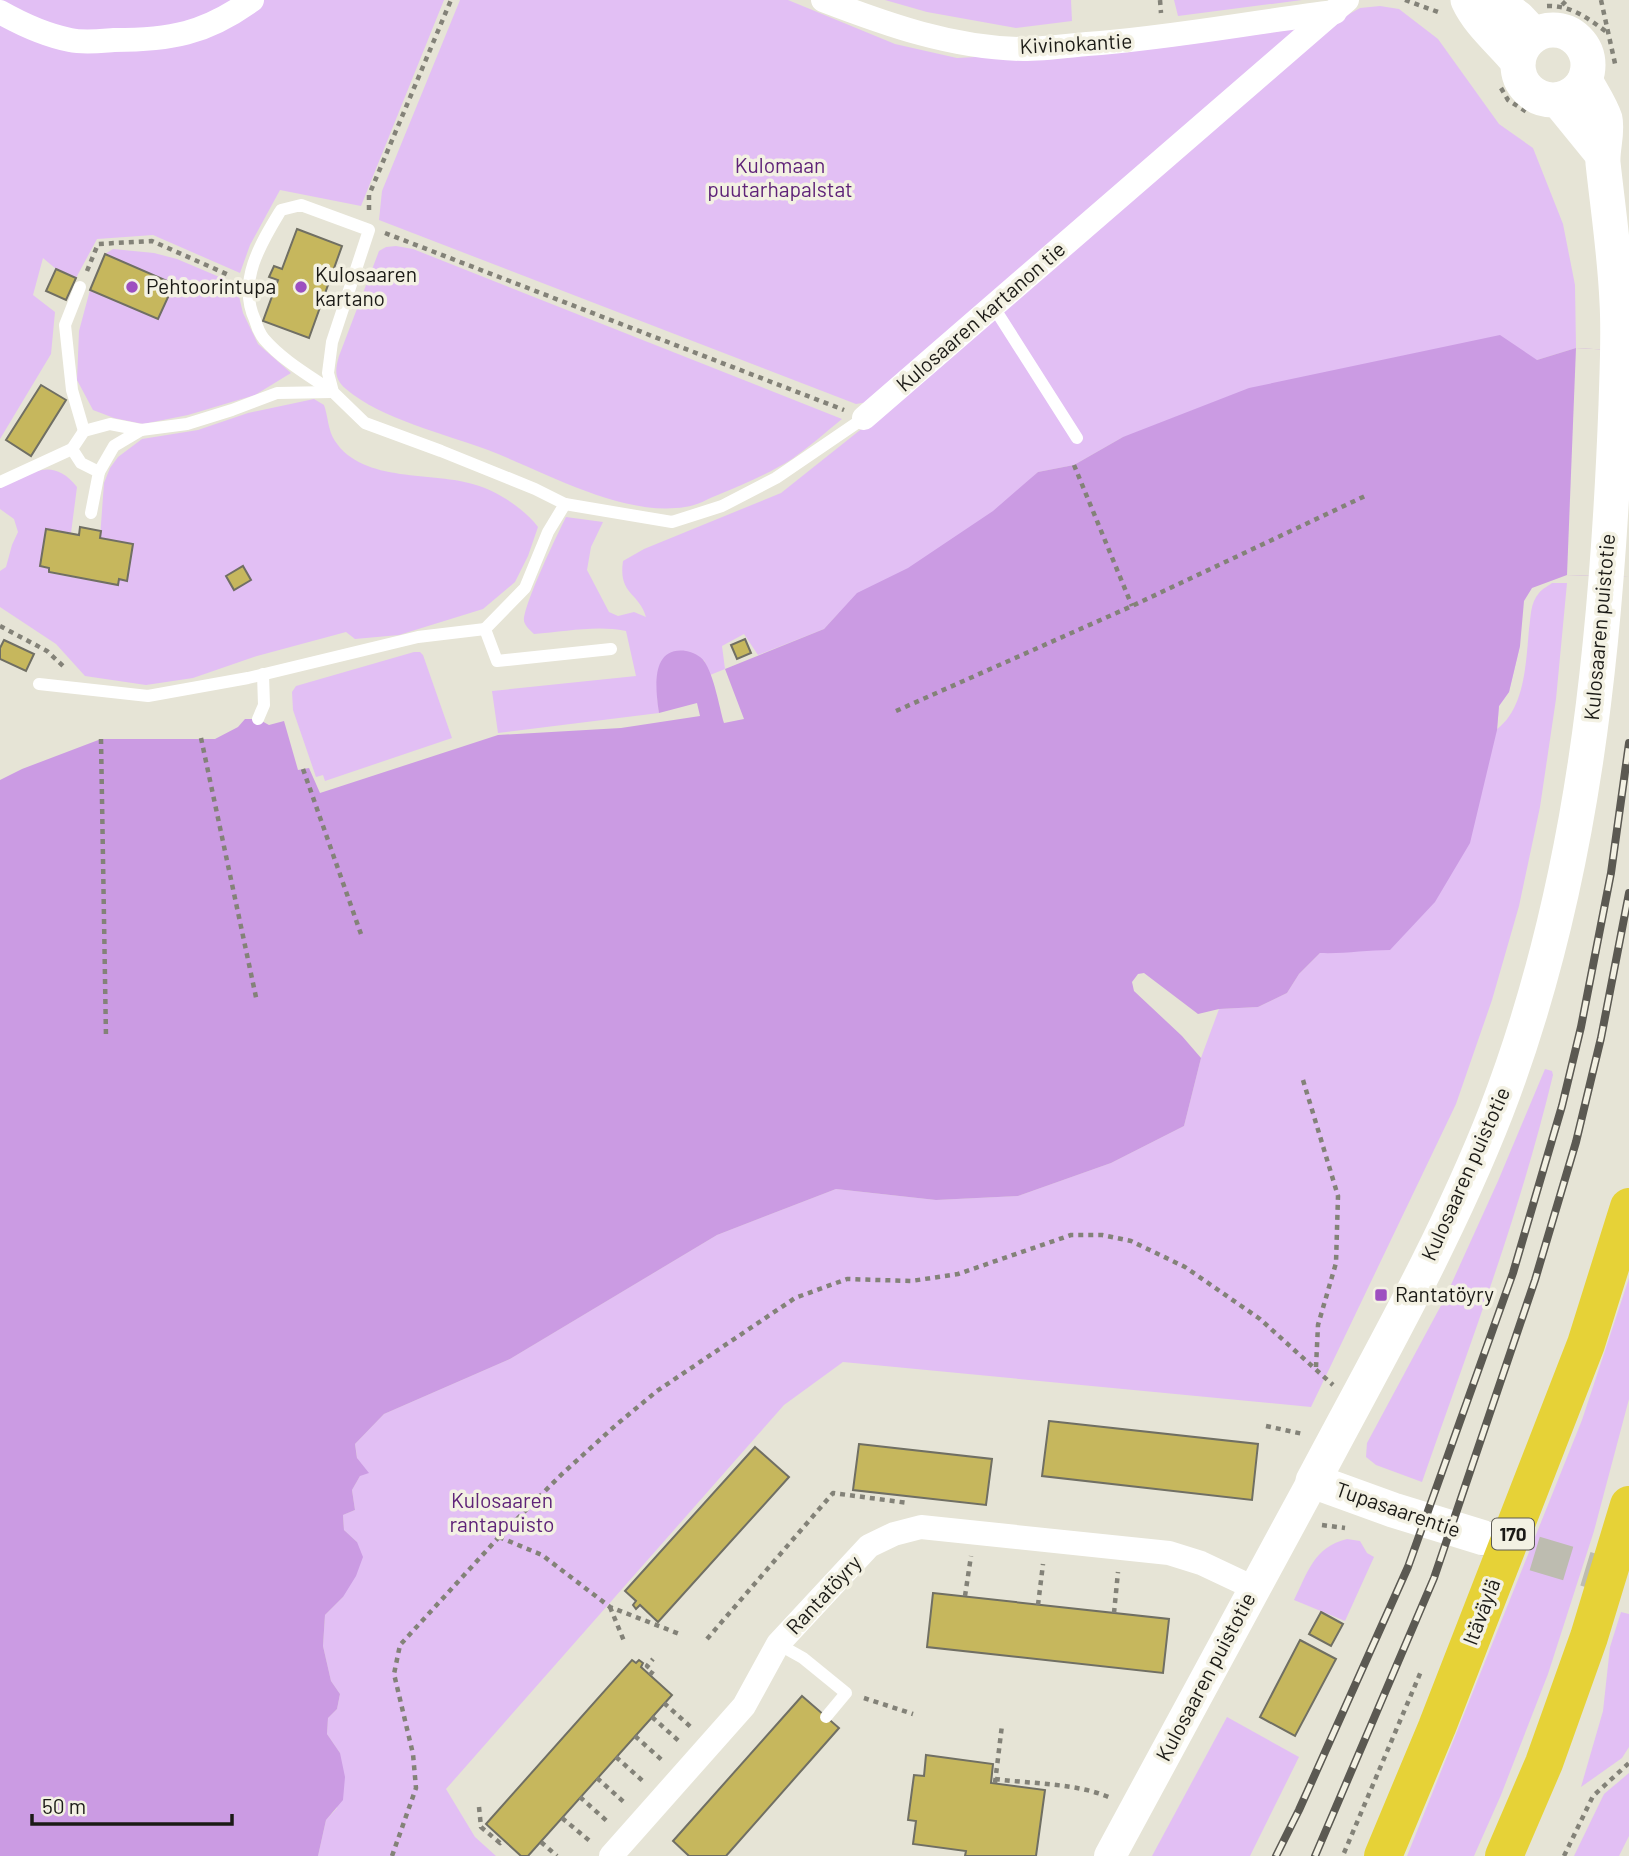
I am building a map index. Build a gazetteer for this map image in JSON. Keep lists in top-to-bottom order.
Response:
{
  "streets": {
    "highway": ["170", "Itäväylä"],
    "main road": ["Kulosaaren puistotie", "Tupasaarentie"],
    "street": ["Kivinokantie", "Kulosaaren kartanon tie", "Rantatöyry"]
  },
  "crossings": [
    ["Kivinokantie", "Kulosaaren kartanon tie"],
    ["Kulosaaren puistotie", "Tupasaarentie"],
    ["Kulosaaren puistotie", "Rantatöyry"]
  ],
  "parks": ["Kulomaan puutarhapalstat", "Kulosaaren rantapuisto"],
  "places": {
    "other": ["Pehtoorintupa", "Kulosaaren kartano"],
    "transit": ["Rantatöyry"]
  },
  "scale_bar": "50 m"
}
